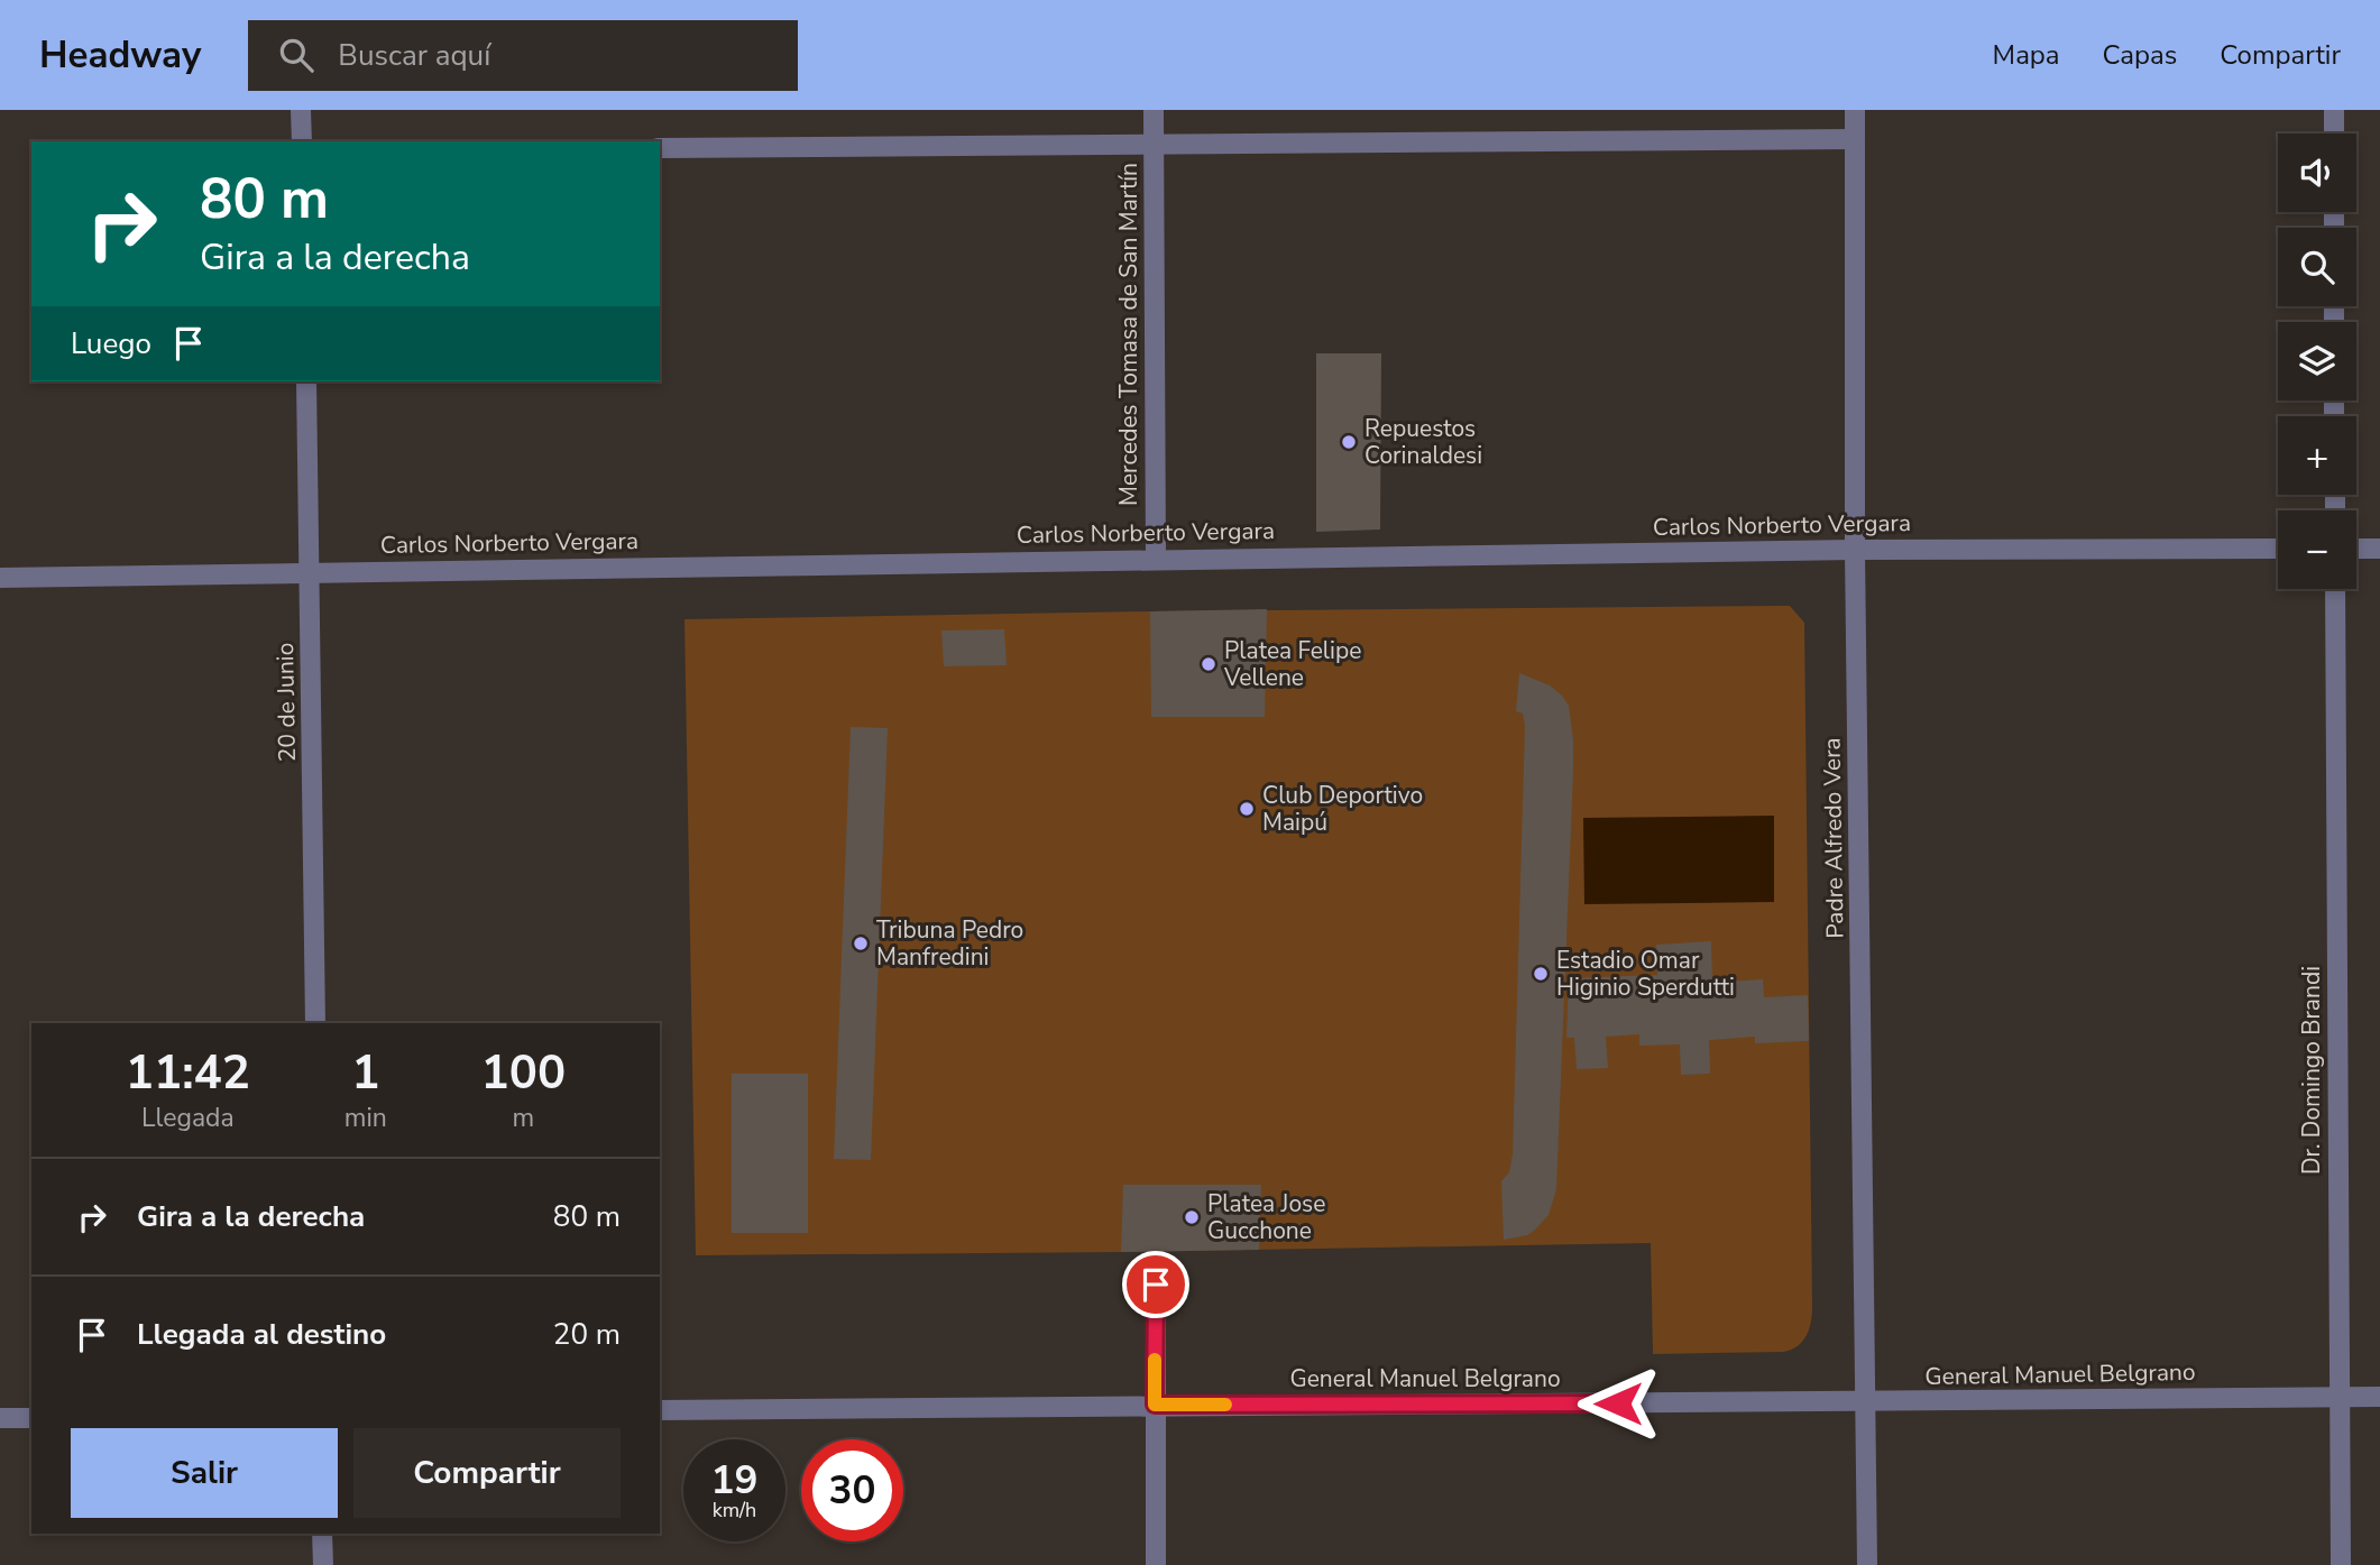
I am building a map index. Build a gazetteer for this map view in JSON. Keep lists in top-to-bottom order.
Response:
{
  "streets": {
    "street": [
      "Mercedes Tomasa de San Martín",
      "Carlos Norberto Vergara",
      "20 de Junio",
      "Padre Alfredo Vera",
      "Dr. Domingo Brandi",
      "General Manuel Belgrano"
    ]
  },
  "crossings": [
    ["Mercedes Tomasa de San Martín", "Carlos Norberto Vergara"],
    ["Carlos Norberto Vergara", "20 de Junio"],
    ["Carlos Norberto Vergara", "Padre Alfredo Vera"],
    ["Padre Alfredo Vera", "General Manuel Belgrano"],
    ["Dr. Domingo Brandi", "General Manuel Belgrano"]
  ],
  "places": [
    "Repuestos Corinaldesi",
    "Platea Felipe Vellene",
    "Club Deportivo Maipú",
    "Tribuna Pedro Manfredini",
    "Estadio Omar Higinio Sperdutti",
    "Platea Jose Gucchone"
  ],
  "page": {
    "header": "Headway",
    "search": "Buscar aquí",
    "nav": ["Mapa", "Capas", "Compartir"],
    "map_buttons": ["+", "−"],
    "turn": ["80 m", "Gira a la derecha"],
    "then": "Luego",
    "eta": [
      "11:42",
      "Llegada",
      "1",
      "min",
      "100",
      "m"
    ],
    "list": [
      {
        "name": "Gira a la derecha",
        "value": "80 m"
      },
      {
        "name": "Llegada al destino",
        "value": "20 m"
      }
    ],
    "buttons": ["Salir", "Compartir"],
    "speed": "19 km/h",
    "limit": "30"
  }
}
